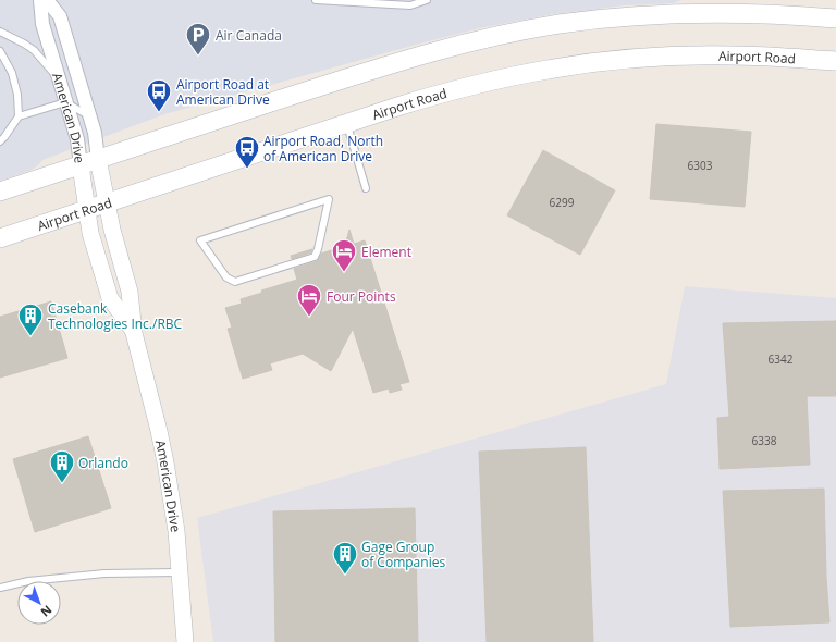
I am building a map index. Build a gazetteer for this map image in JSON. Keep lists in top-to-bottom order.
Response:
{
  "streets": {
    "main road": ["Airport Road"],
    "street": ["American Drive"]
  },
  "crossings": [
    ["Airport Road", "American Drive"]
  ],
  "places": {
    "parking": ["Air Canada"],
    "bus stop": ["Airport Road at American Drive", "Airport Road, North of American Drive"],
    "hotel": ["Element", "Four Points"],
    "building": ["Casebank Technologies Inc./RBC", "Orlando", "Gage Group of Companies"]
  },
  "house_numbers": [
    "6303",
    "6299",
    "6342",
    "6338"
  ],
  "north": "bottom right"
}
